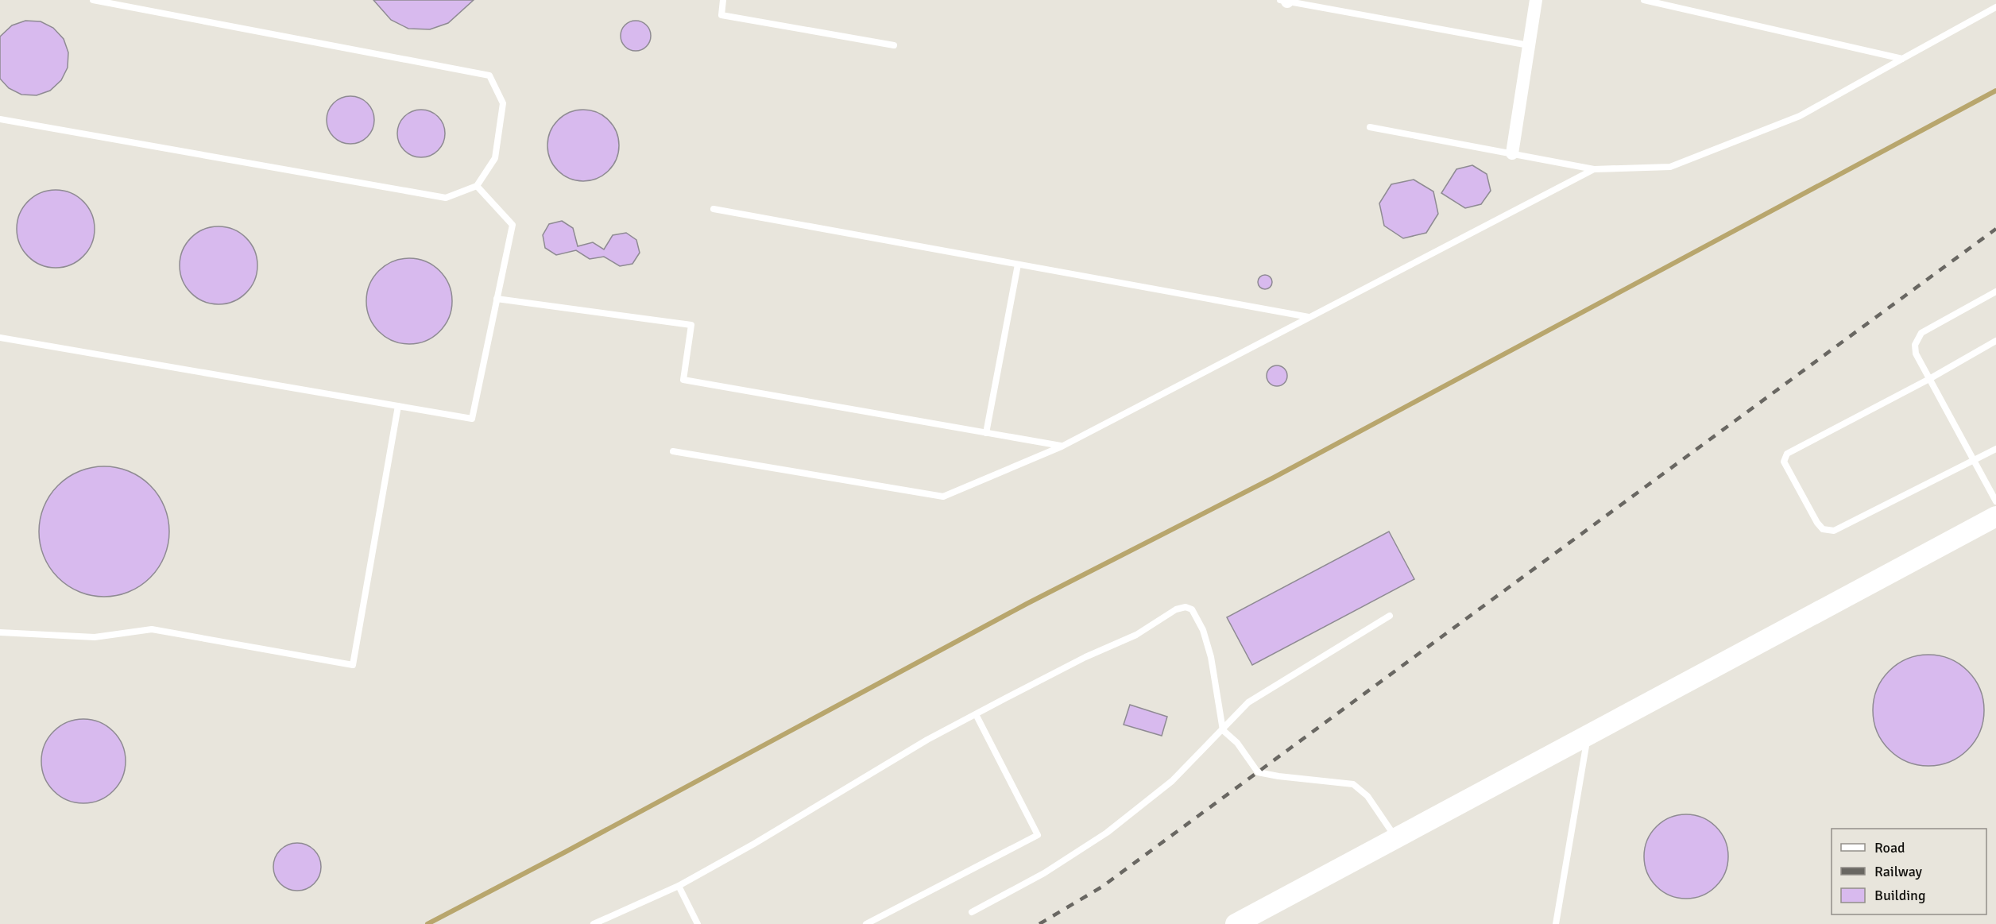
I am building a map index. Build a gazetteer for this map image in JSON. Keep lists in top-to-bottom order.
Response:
{
  "legend": ["Road", "Railway", "Building"]
}
